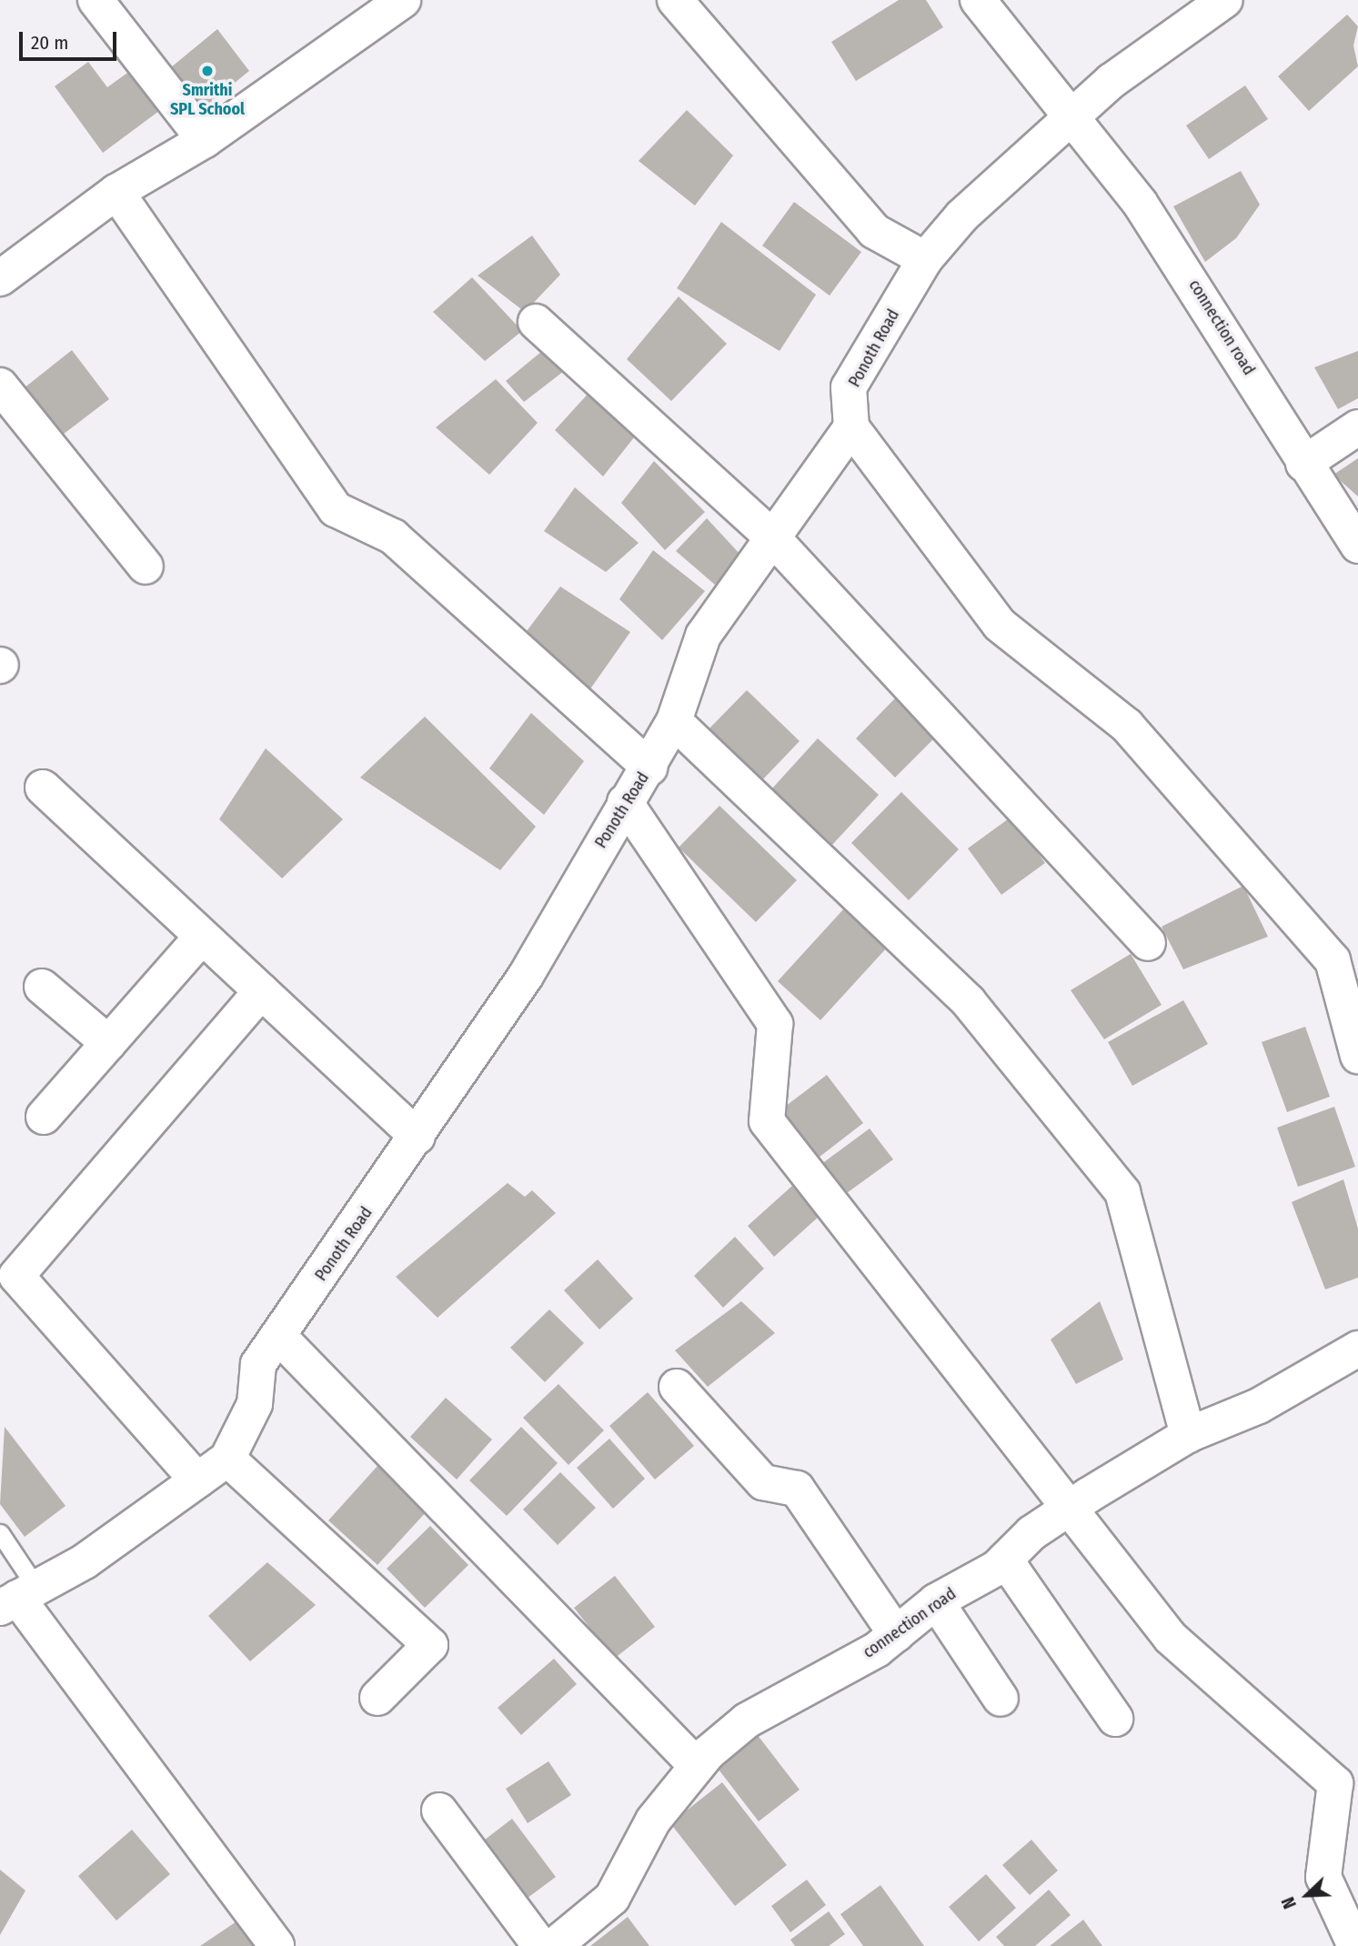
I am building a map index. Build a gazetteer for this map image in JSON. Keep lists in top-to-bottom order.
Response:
{
  "streets": {
    "street": ["connection road", "Ponoth Road"]
  },
  "crossings": [
    ["connection road", "Ponoth Road"]
  ],
  "places": ["Smrithi SPL School"],
  "scale_bar": "20 m",
  "north": "bottom left"
}
